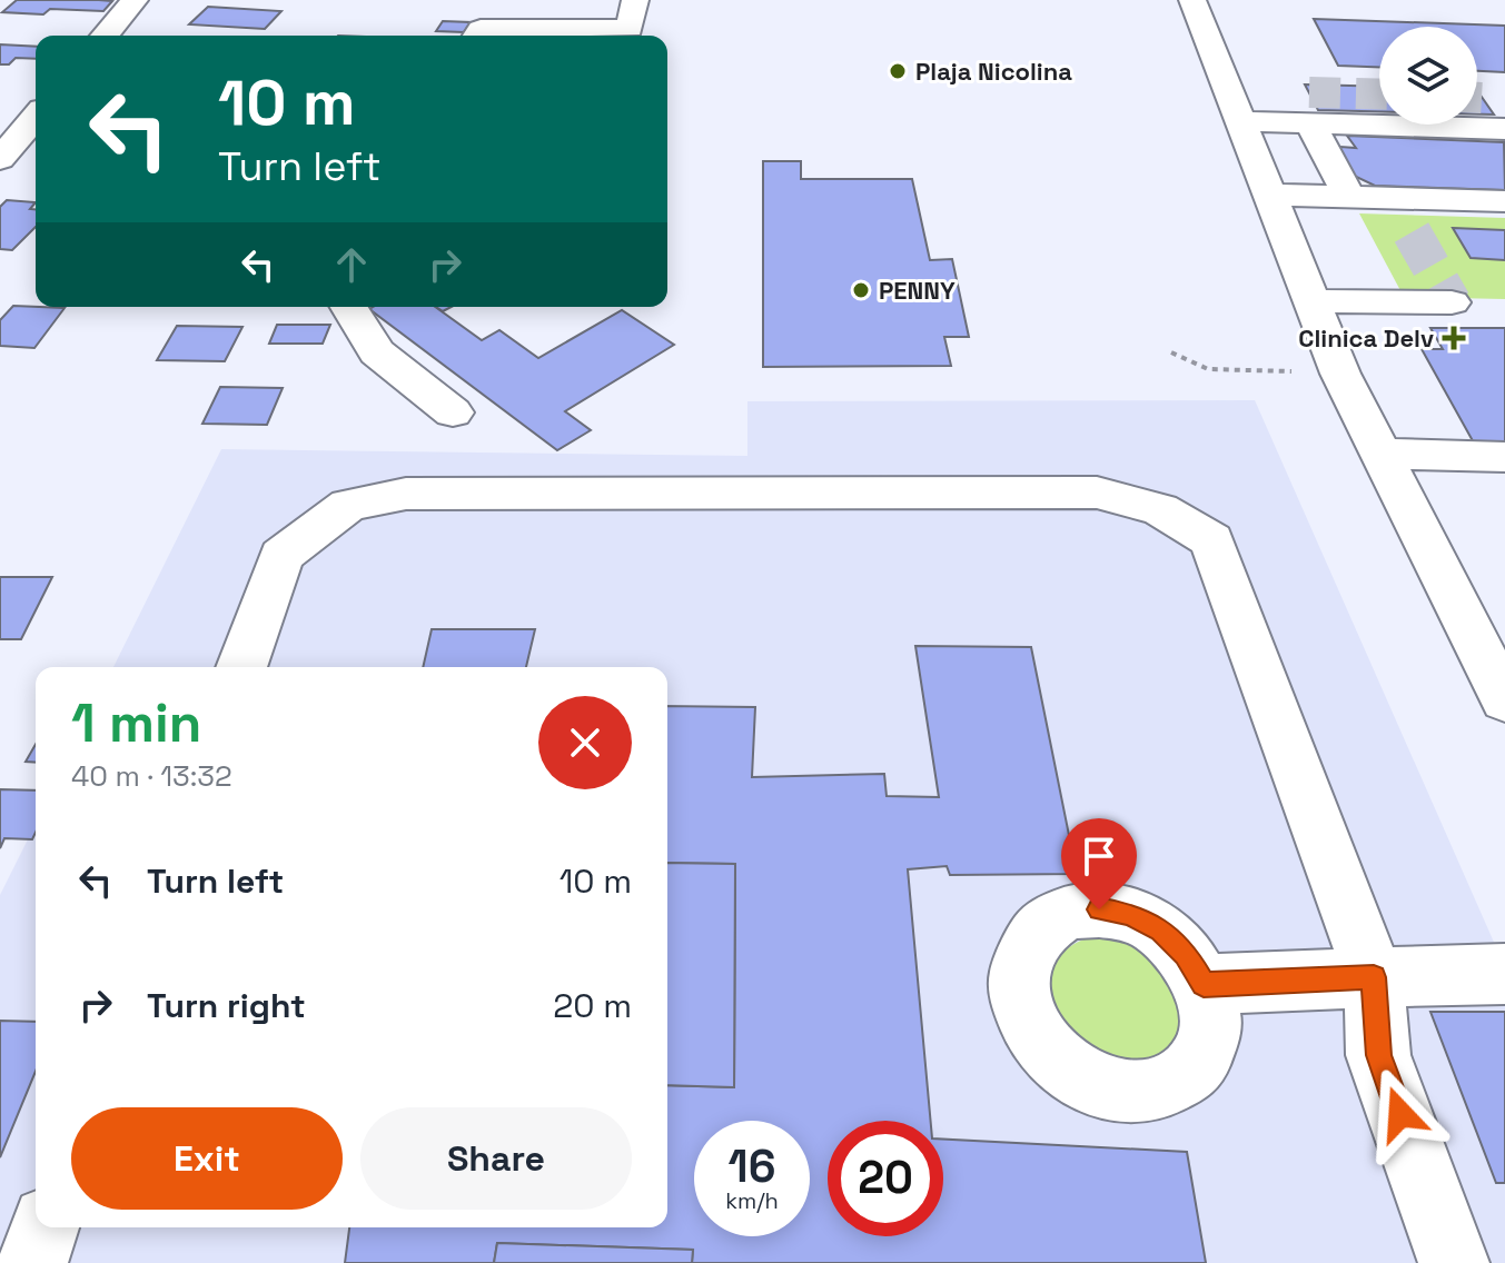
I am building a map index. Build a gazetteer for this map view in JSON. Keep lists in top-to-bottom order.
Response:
{
  "places": {
    "other": ["Plaja Nicolina", "PENNY"],
    "health": ["Clinica Delv"]
  },
  "page": {
    "turn": ["10 m", "Turn left"],
    "heading": ["1 min", "40 m · 13:32"],
    "list": [
      {
        "name": "Turn left",
        "value": "10 m"
      },
      {
        "name": "Turn right",
        "value": "20 m"
      }
    ],
    "buttons": ["Exit", "Share"],
    "speed": "16 km/h",
    "limit": "20"
  }
}
